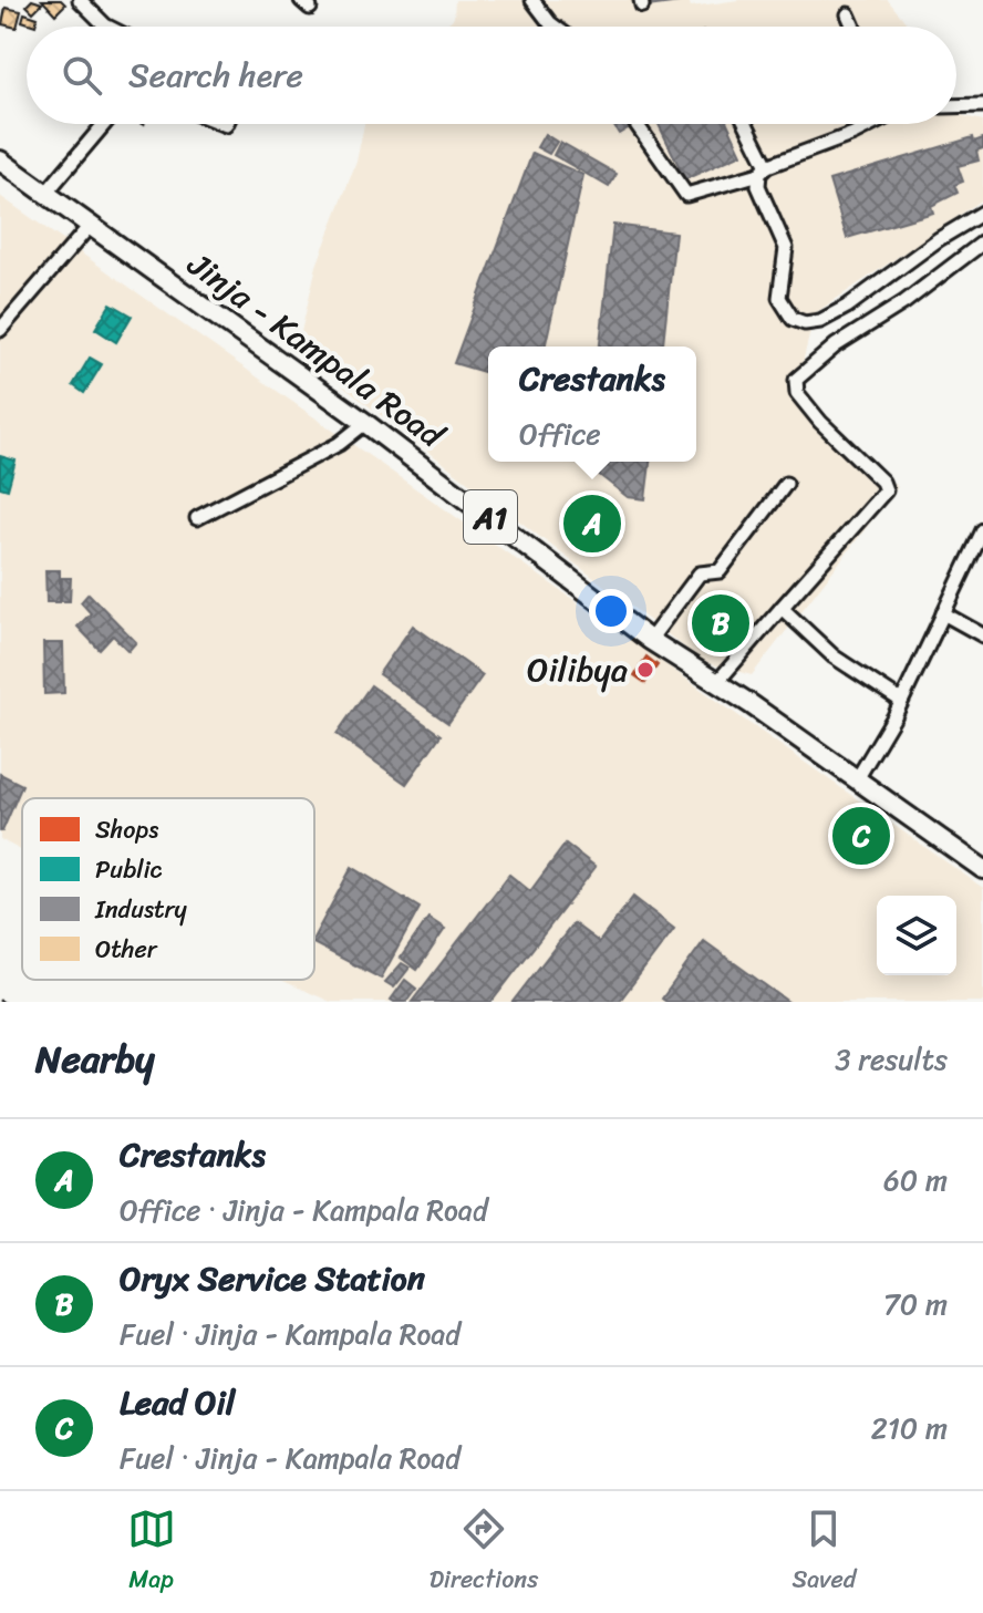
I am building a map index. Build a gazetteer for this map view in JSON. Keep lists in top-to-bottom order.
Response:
{
  "streets": {
    "highway": ["Jinja - Kampala Road", "A1"]
  },
  "places": ["Oilibya"],
  "legend": [
    "Shops",
    "Public",
    "Industry",
    "Other"
  ],
  "page": {
    "search": "Search here",
    "popup": ["Crestanks", "Office"],
    "pins": ["A", "B", "C"],
    "heading": ["Nearby", "3 results"],
    "list": [
      {
        "mark": "A",
        "name": "Crestanks",
        "note": "Office · Jinja - Kampala Road",
        "value": "60 m"
      },
      {
        "mark": "B",
        "name": "Oryx Service Station",
        "note": "Fuel · Jinja - Kampala Road",
        "value": "70 m"
      },
      {
        "mark": "C",
        "name": "Lead Oil",
        "note": "Fuel · Jinja - Kampala Road",
        "value": "210 m"
      }
    ],
    "nav": ["Map", "Directions", "Saved"]
  }
}
